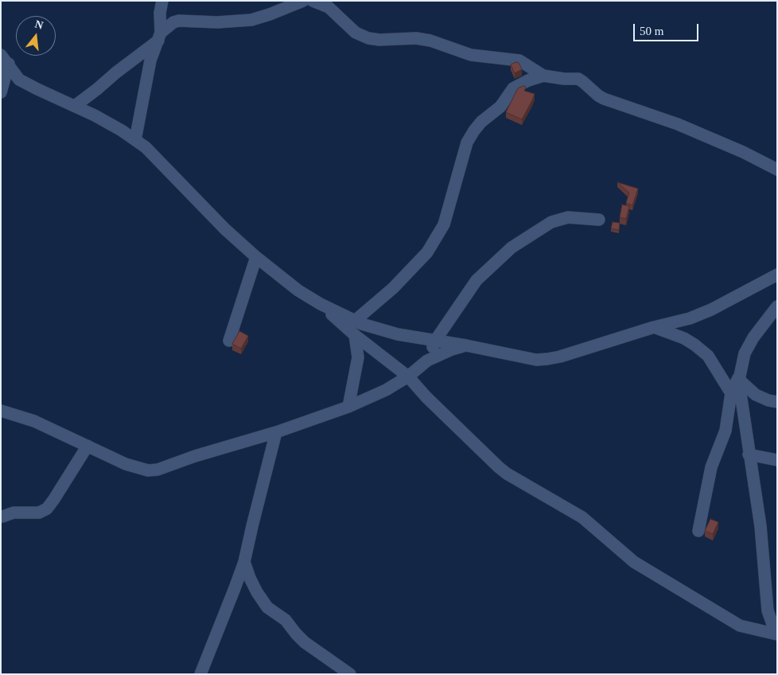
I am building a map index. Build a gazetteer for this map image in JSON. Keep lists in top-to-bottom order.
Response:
{
  "scale_bar": "50 m",
  "north": "top"
}
